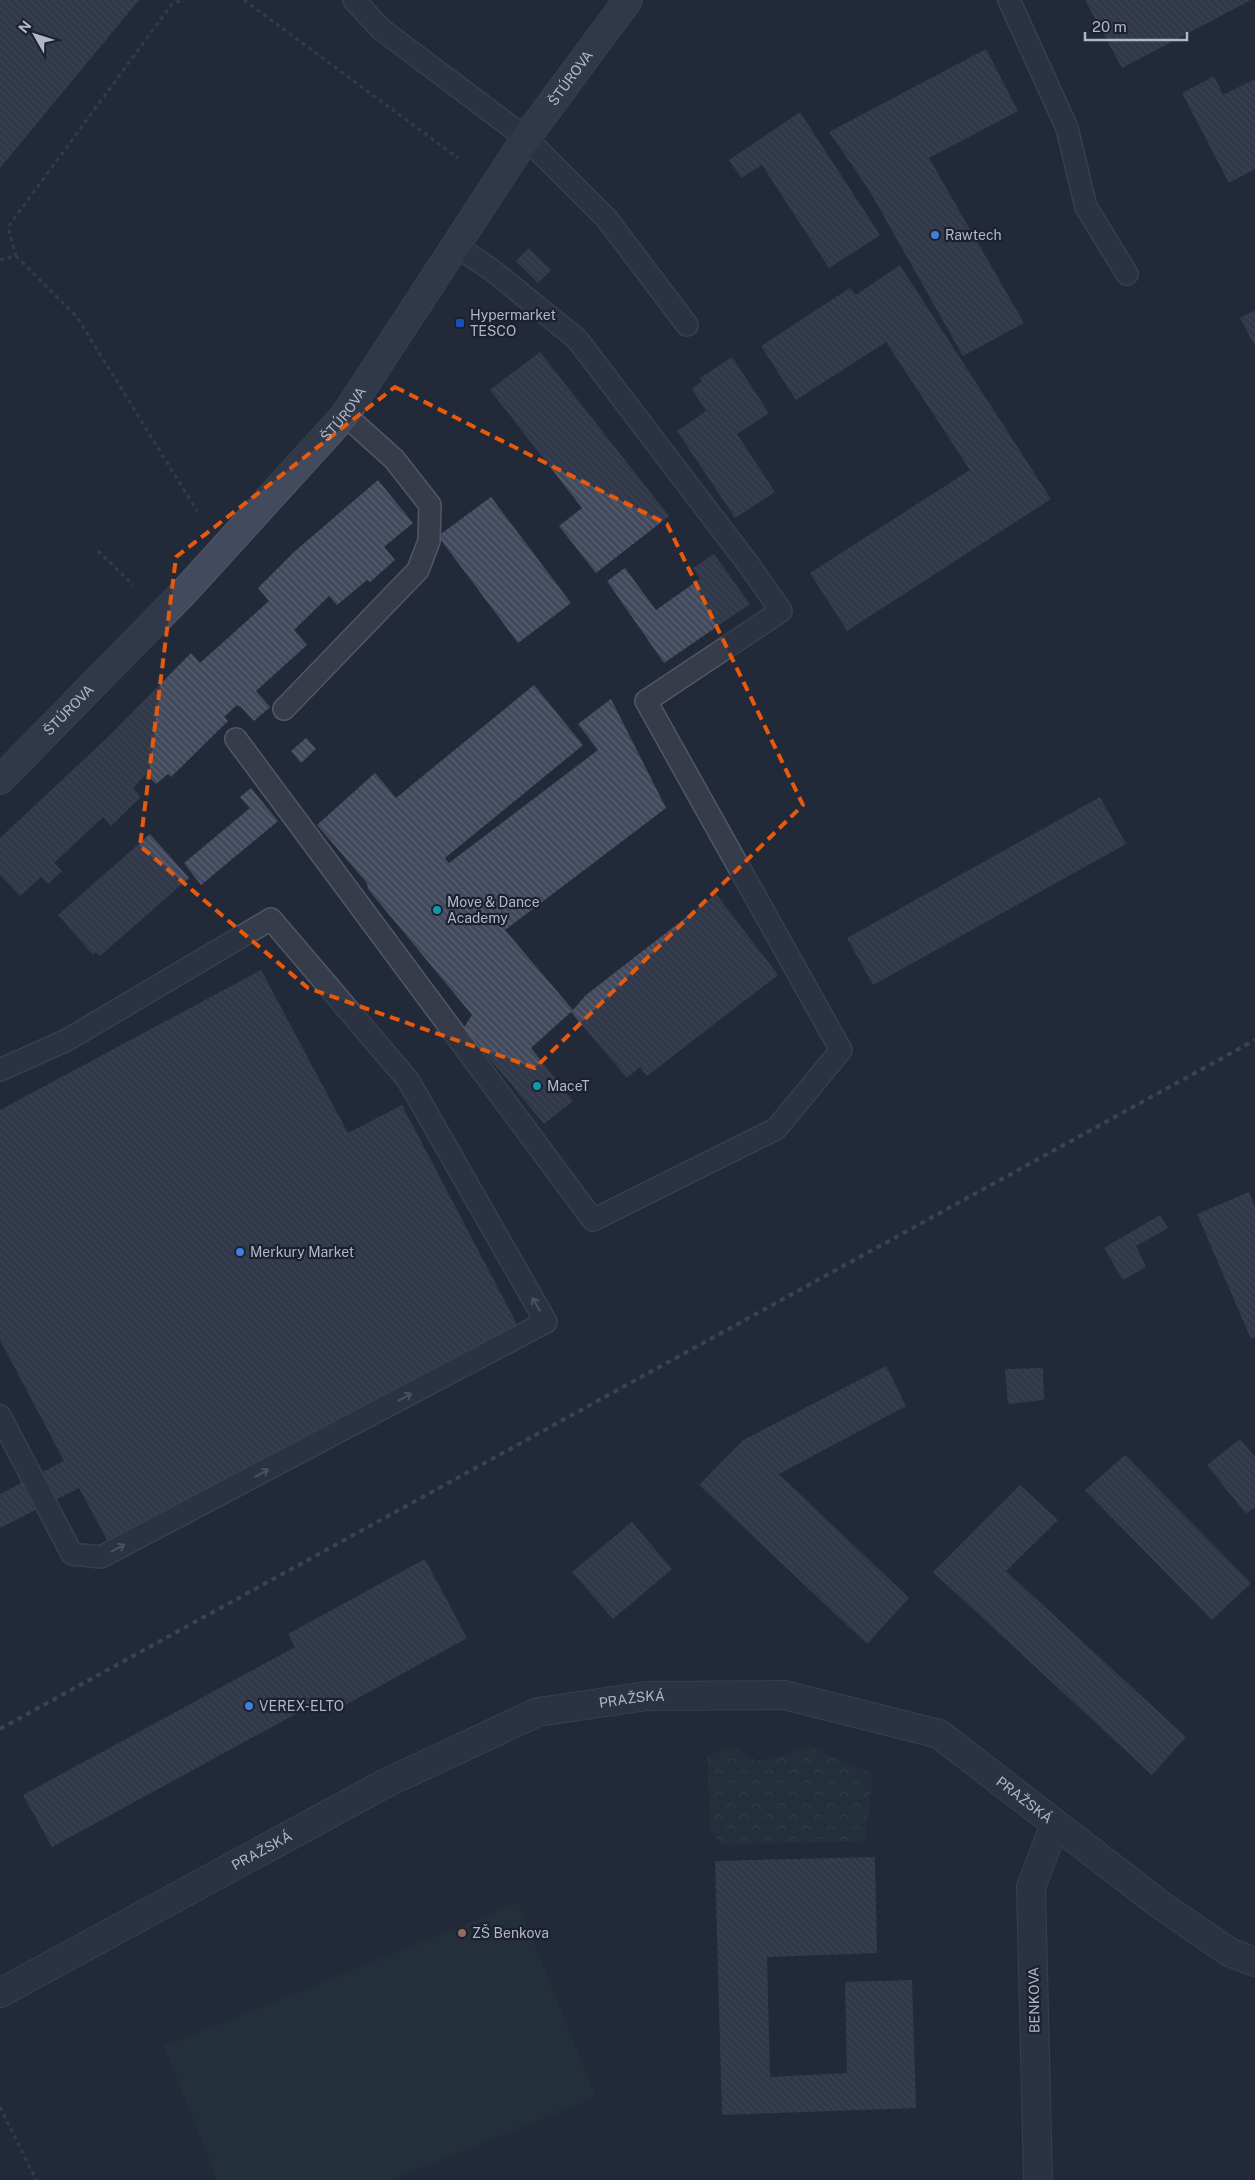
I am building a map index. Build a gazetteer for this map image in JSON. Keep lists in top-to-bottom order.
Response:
{
  "streets": {
    "street": ["ŠTÚROVA", "PRAŽSKÁ", "BENKOVA"]
  },
  "crossings": [
    ["PRAŽSKÁ", "BENKOVA"]
  ],
  "places": {
    "other": [
      "Rawtech",
      "Move & Dance Academy",
      "MaceT",
      "Merkury Market",
      "VEREX-ELTO",
      "ZŠ Benkova"
    ],
    "transit": ["Hypermarket TESCO"]
  },
  "scale_bar": "20 m",
  "north": "top left"
}
